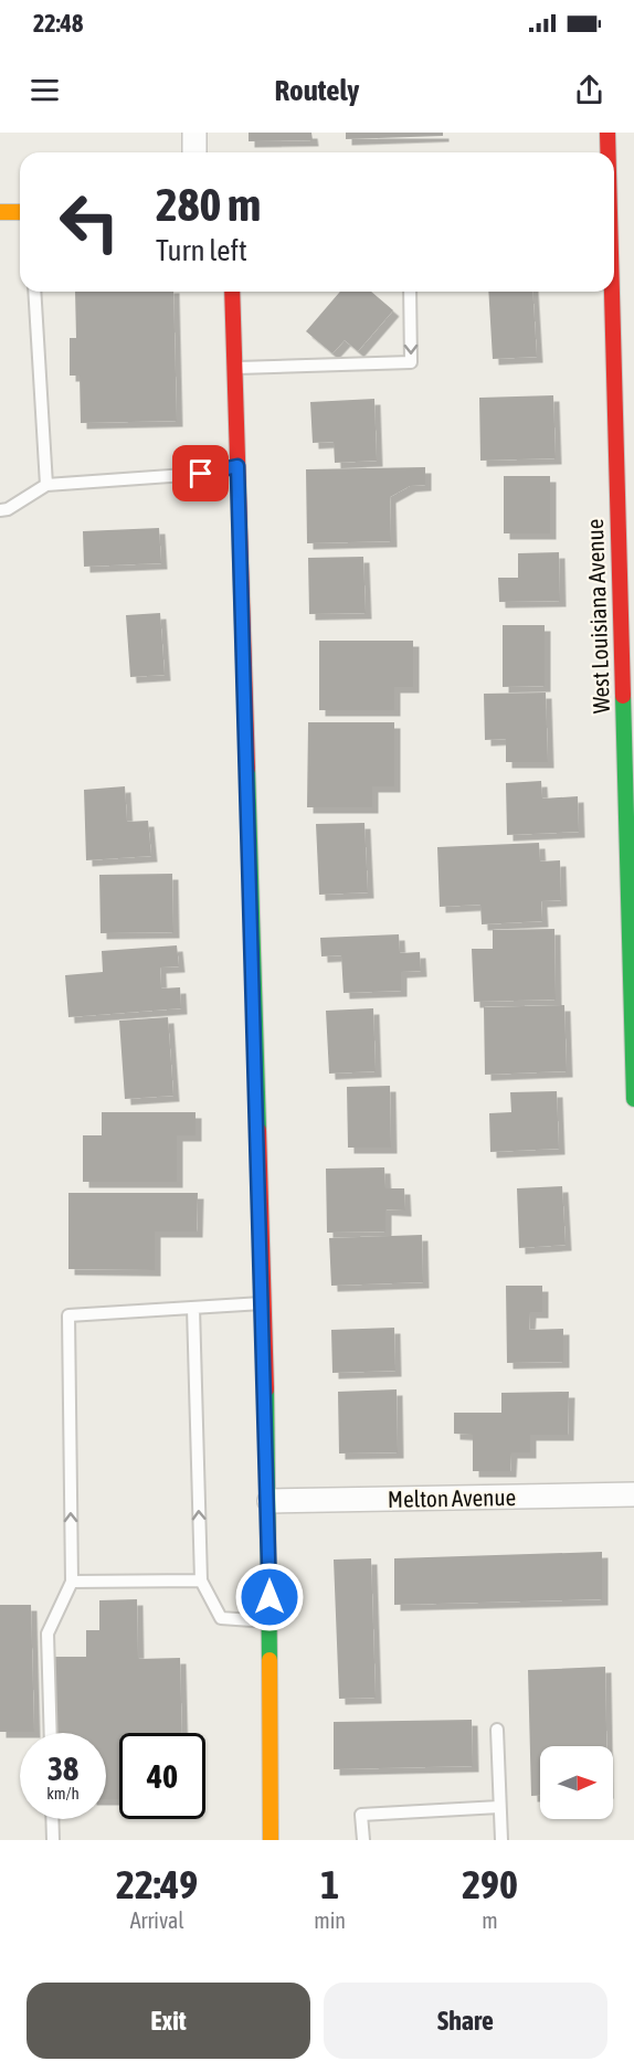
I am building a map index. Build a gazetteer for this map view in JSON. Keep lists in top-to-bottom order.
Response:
{
  "streets": {
    "street": ["West Louisiana Avenue", "Melton Avenue"]
  },
  "north": "right",
  "page": {
    "status": "22:48",
    "header": "Routely",
    "turn": ["280 m", "Turn left"],
    "speed": "38 km/h",
    "limit": "40",
    "eta": [
      "22:49",
      "Arrival",
      "1",
      "min",
      "290",
      "m"
    ],
    "buttons": ["Exit", "Share"]
  }
}
